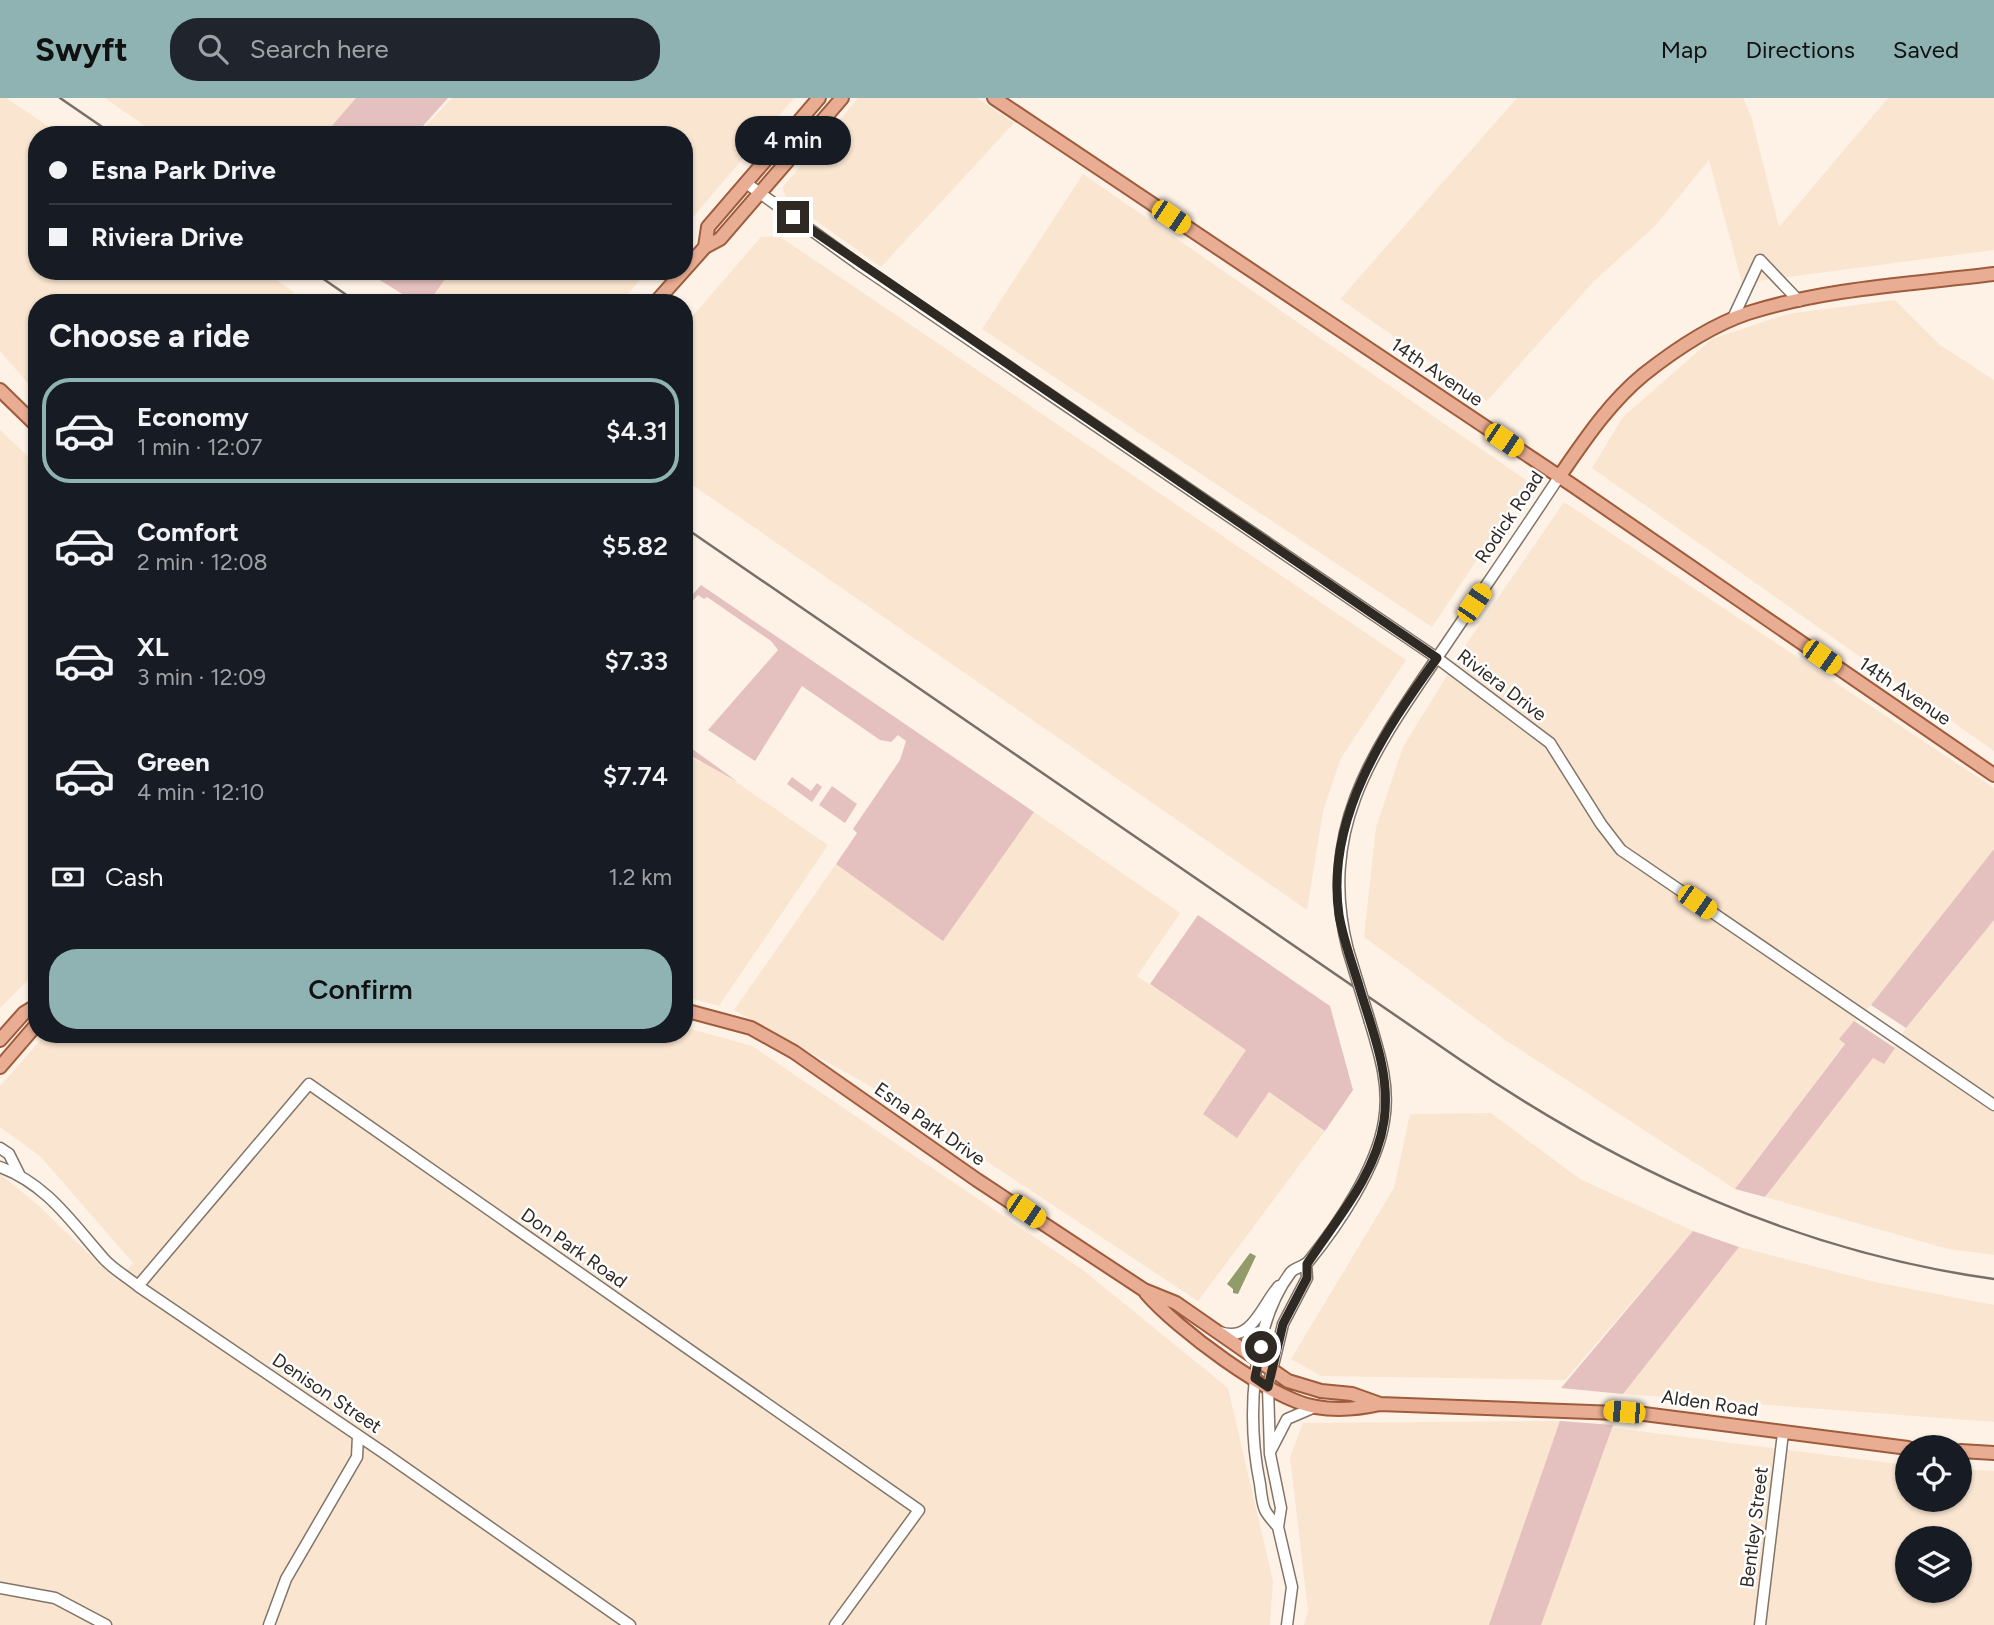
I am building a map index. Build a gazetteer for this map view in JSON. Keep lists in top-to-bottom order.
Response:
{
  "streets": {
    "main road": [
      "14th Avenue",
      "Rodick Road",
      "Esna Park Drive",
      "Alden Road"
    ],
    "street": [
      "Riviera Drive",
      "Don Park Road",
      "Denison Street",
      "Bentley Street"
    ]
  },
  "crossings": [
    ["14th Avenue", "Rodick Road"],
    ["Rodick Road", "Riviera Drive"],
    ["Rodick Road", "Esna Park Drive"],
    ["Rodick Road", "Alden Road"],
    ["Esna Park Drive", "Alden Road"],
    ["Don Park Road", "Denison Street"],
    ["Alden Road", "Bentley Street"]
  ],
  "page": {
    "header": "Swyft",
    "search": "Search here",
    "nav": ["Map", "Directions", "Saved"],
    "bubble": "4 min",
    "banner": ["Esna Park Drive", "Riviera Drive"],
    "heading": "Choose a ride",
    "list": [
      {
        "name": "Economy",
        "note": "1 min · 12:07",
        "value": "$4.31"
      },
      {
        "name": "Comfort",
        "note": "2 min · 12:08",
        "value": "$5.82"
      },
      {
        "name": "XL",
        "note": "3 min · 12:09",
        "value": "$7.33"
      },
      {
        "name": "Green",
        "note": "4 min · 12:10",
        "value": "$7.74"
      }
    ],
    "pay": ["Cash", "1.2 km"],
    "buttons": "Confirm"
  }
}
